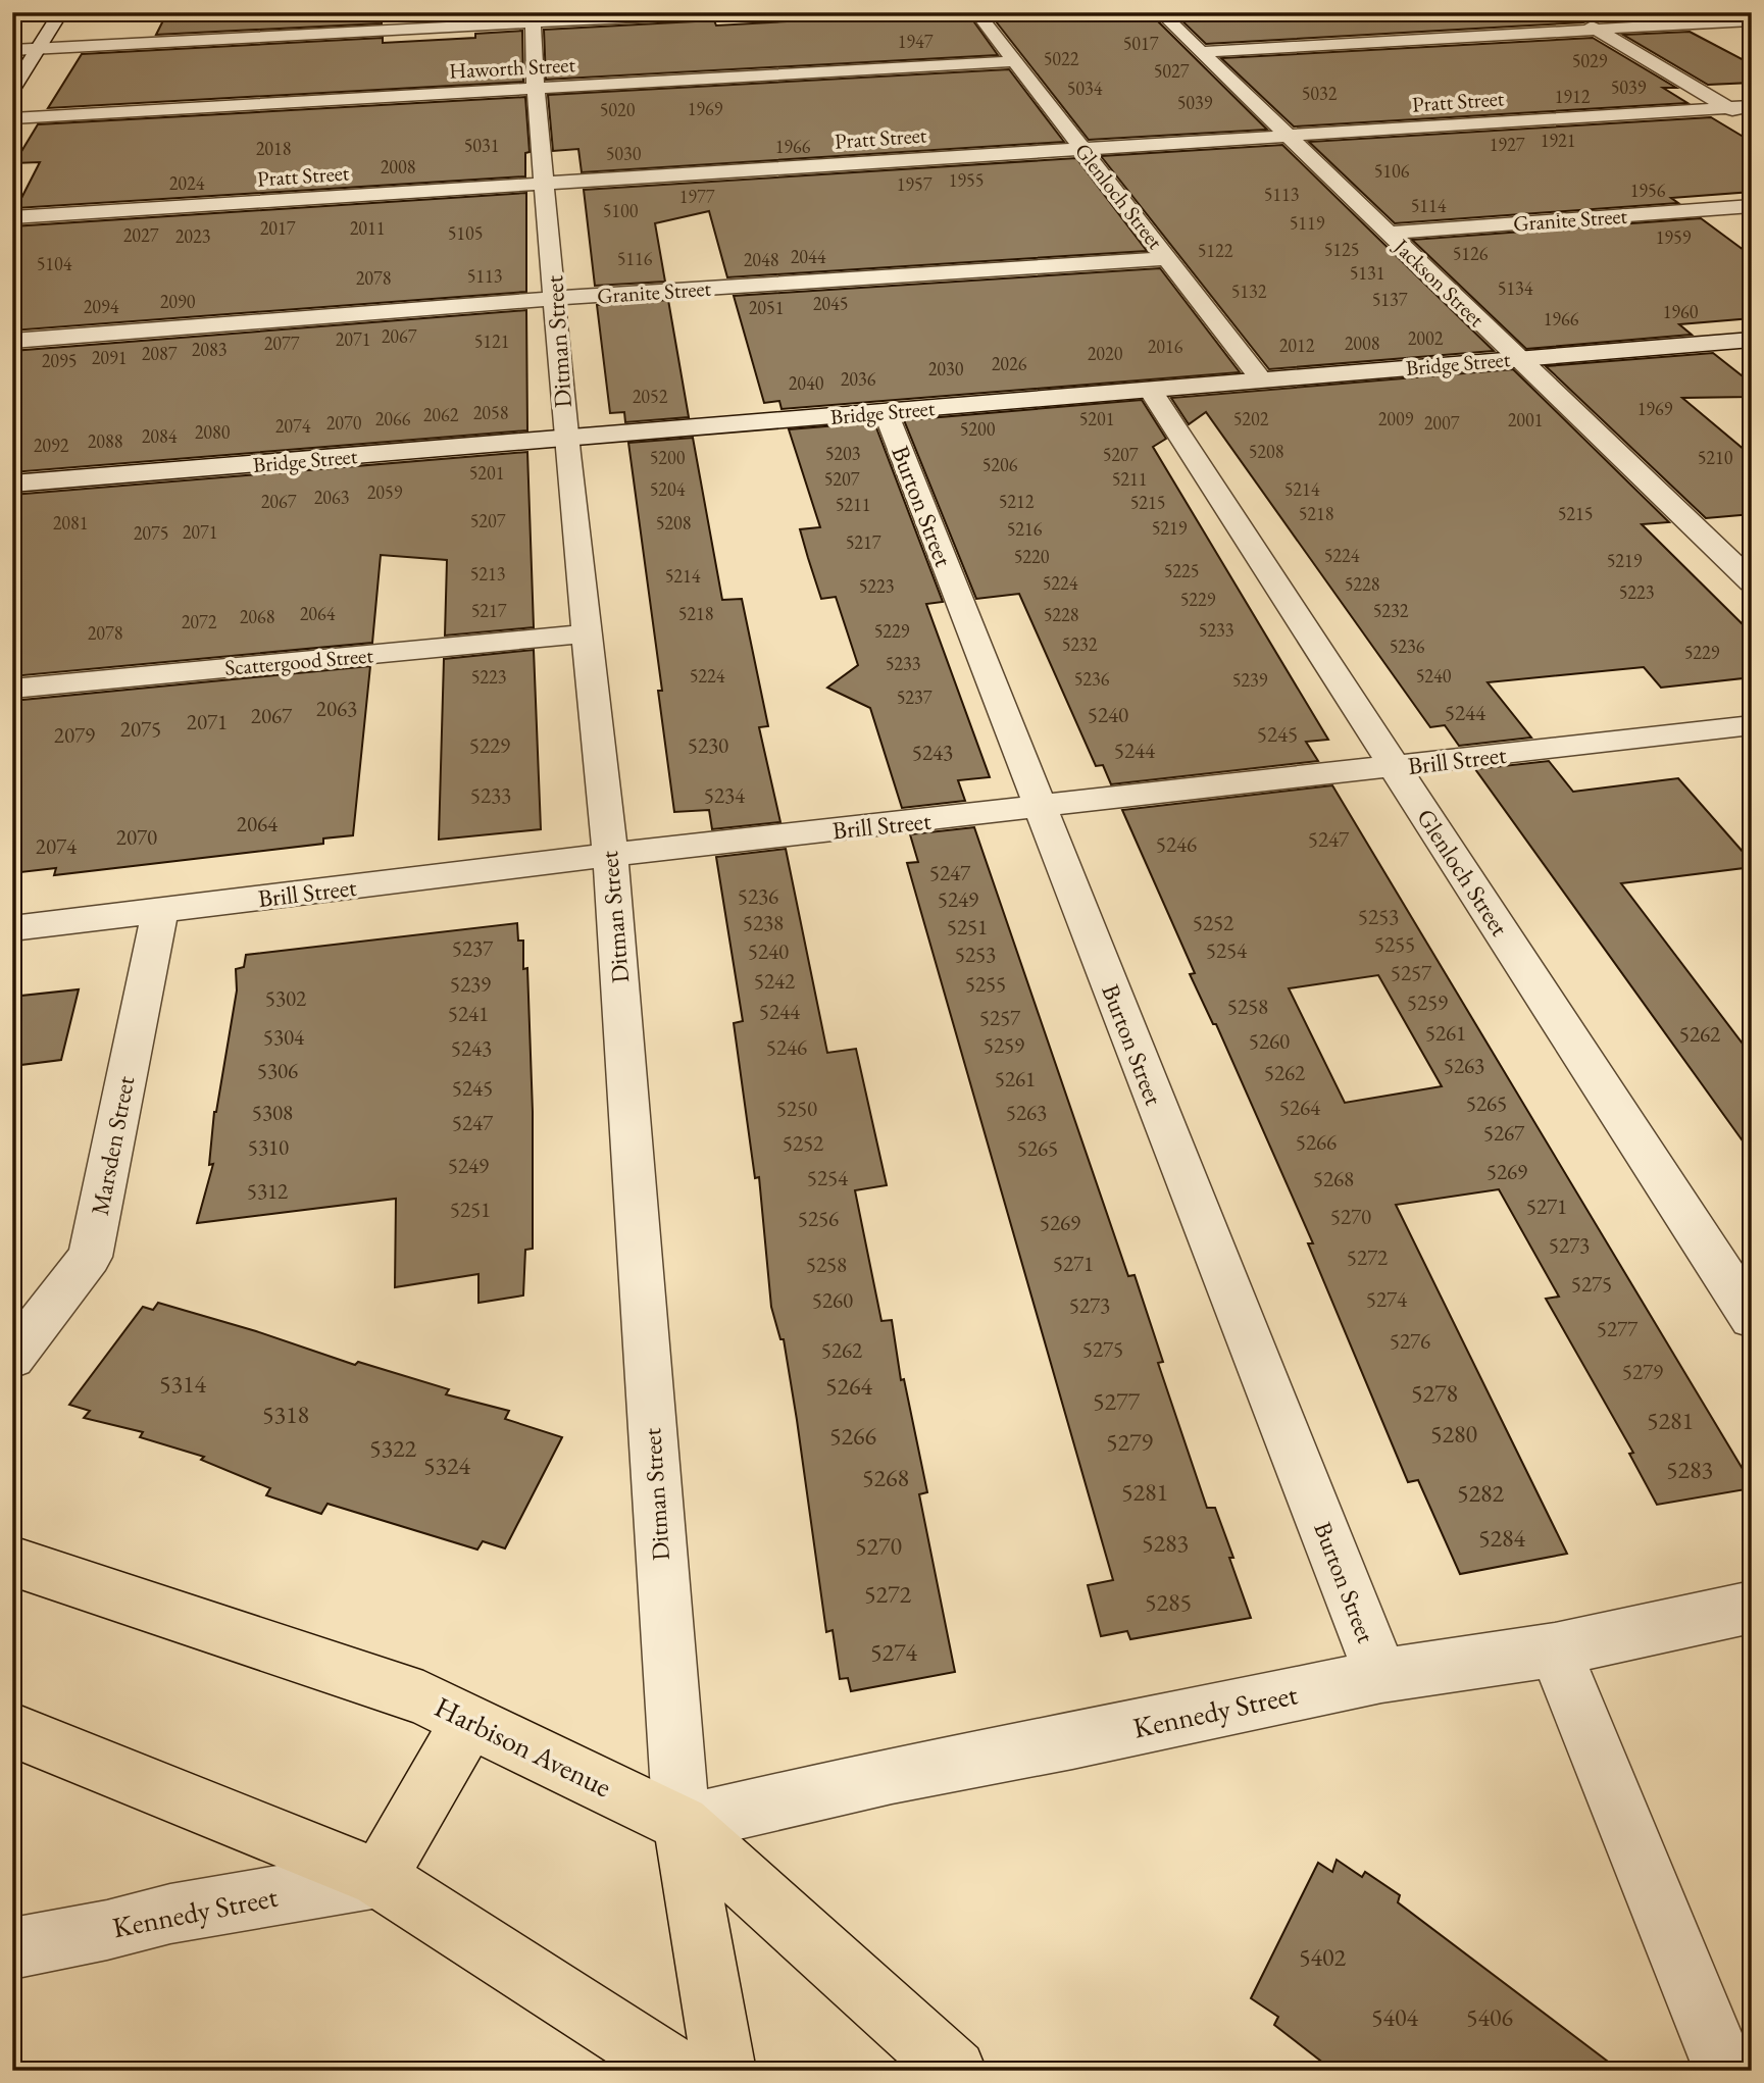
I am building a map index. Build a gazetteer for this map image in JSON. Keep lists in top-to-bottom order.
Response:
{
  "streets": {
    "main road": ["Harbison Avenue"],
    "street": [
      "Haworth Street",
      "Pratt Street",
      "Glenloch Street",
      "Granite Street",
      "Jackson Street",
      "Ditman Street",
      "Bridge Street",
      "Burton Street",
      "Scattergood Street",
      "Brill Street",
      "Marsden Street",
      "Kennedy Street"
    ]
  },
  "crossings": [
    ["Haworth Street", "Glenloch Street"],
    ["Haworth Street", "Ditman Street"],
    ["Pratt Street", "Glenloch Street"],
    ["Pratt Street", "Jackson Street"],
    ["Pratt Street", "Ditman Street"],
    ["Glenloch Street", "Granite Street"],
    ["Glenloch Street", "Bridge Street"],
    ["Glenloch Street", "Brill Street"],
    ["Granite Street", "Jackson Street"],
    ["Granite Street", "Ditman Street"],
    ["Jackson Street", "Bridge Street"],
    ["Ditman Street", "Bridge Street"],
    ["Ditman Street", "Scattergood Street"],
    ["Ditman Street", "Brill Street"],
    ["Ditman Street", "Kennedy Street"],
    ["Ditman Street", "Harbison Avenue"],
    ["Bridge Street", "Burton Street"],
    ["Burton Street", "Brill Street"],
    ["Burton Street", "Kennedy Street"],
    ["Brill Street", "Marsden Street"],
    ["Kennedy Street", "Harbison Avenue"]
  ],
  "house_numbers": [
    "1947",
    "5017",
    "5022",
    "5029",
    "5027",
    "5039",
    "5034",
    "5032",
    "1912",
    "5039",
    "1969",
    "5020",
    "1921",
    "1927",
    "5031",
    "1966",
    "2018",
    "5030",
    "2008",
    "5106",
    "1955",
    "2024",
    "1957",
    "1956",
    "5113",
    "1977",
    "5114",
    "5100",
    "5119",
    "2017",
    "2011",
    "5105",
    "2027",
    "2023",
    "1959",
    "5125",
    "5122",
    "5126",
    "2044",
    "5116",
    "2048",
    "5104",
    "5131",
    "5113",
    "2078",
    "5134",
    "5132",
    "5137",
    "2090",
    "2045",
    "2094",
    "2051",
    "1960",
    "1966",
    "2067",
    "2002",
    "2071",
    "5121",
    "2077",
    "2008",
    "2012",
    "2016",
    "2083",
    "2087",
    "2020",
    "2091",
    "2095",
    "2026",
    "2030",
    "2036",
    "2040",
    "2052",
    "1969",
    "2058",
    "2062",
    "2066",
    "5201",
    "5202",
    "2009",
    "2001",
    "2070",
    "2007",
    "2074",
    "5200",
    "2080",
    "2084",
    "2088",
    "2092",
    "5208",
    "5203",
    "5207",
    "5200",
    "5210",
    "5206",
    "5201",
    "5207",
    "5211",
    "5204",
    "5214",
    "2059",
    "2063",
    "2067",
    "5212",
    "5215",
    "5211",
    "5218",
    "5215",
    "5207",
    "2081",
    "5208",
    "5219",
    "5216",
    "2071",
    "2075",
    "5217",
    "5224",
    "5220",
    "5219",
    "5225",
    "5213",
    "5214",
    "5224",
    "5228",
    "5223",
    "5223",
    "5229",
    "5217",
    "5232",
    "2064",
    "5218",
    "5228",
    "2068",
    "2072",
    "5233",
    "5229",
    "2078",
    "5232",
    "5236",
    "5229",
    "5233",
    "5224",
    "5240",
    "5223",
    "5236",
    "5239",
    "5237",
    "2063",
    "5244",
    "5240",
    "2067",
    "2071",
    "2075",
    "5245",
    "2079",
    "5229",
    "5230",
    "5244",
    "5243",
    "5233",
    "5234",
    "2064",
    "2070",
    "5247",
    "5246",
    "2074",
    "5247",
    "5236",
    "5249",
    "5253",
    "5238",
    "5252",
    "5251",
    "5255",
    "5237",
    "5254",
    "5240",
    "5253",
    "5257",
    "5242",
    "5239",
    "5255",
    "5302",
    "5259",
    "5258",
    "5244",
    "5241",
    "5257",
    "5261",
    "5262",
    "5304",
    "5260",
    "5259",
    "5246",
    "5243",
    "5263",
    "5306",
    "5262",
    "5261",
    "5245",
    "5265",
    "5264",
    "5250",
    "5308",
    "5263",
    "5247",
    "5267",
    "5266",
    "5252",
    "5310",
    "5265",
    "5249",
    "5269",
    "5254",
    "5268",
    "5312",
    "5271",
    "5251",
    "5270",
    "5256",
    "5269",
    "5273",
    "5272",
    "5271",
    "5258",
    "5275",
    "5274",
    "5260",
    "5273",
    "5277",
    "5276",
    "5275",
    "5262",
    "5279",
    "5314",
    "5264",
    "5278",
    "5277",
    "5318",
    "5281",
    "5280",
    "5266",
    "5279",
    "5322",
    "5324",
    "5283",
    "5268",
    "5281",
    "5282",
    "5284",
    "5283",
    "5270",
    "5272",
    "5285",
    "5274",
    "5402",
    "5404",
    "5406"
  ]
}
